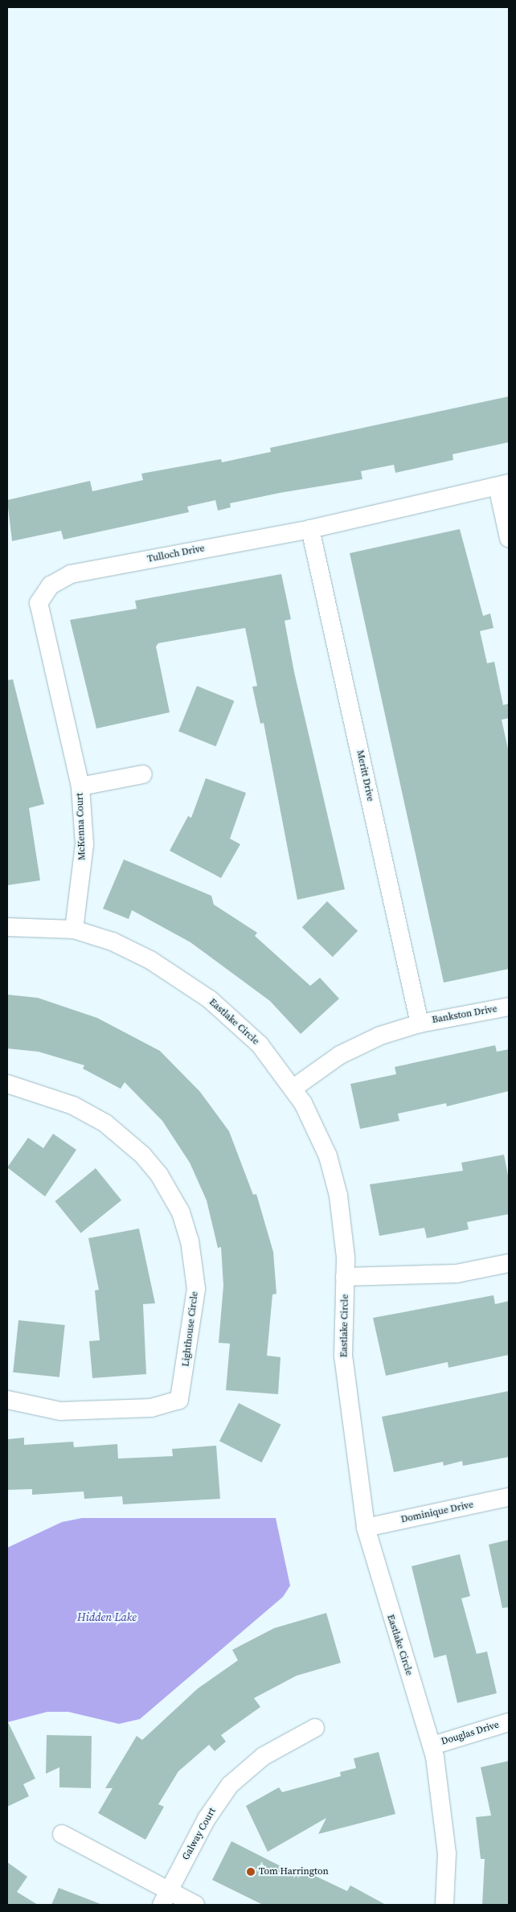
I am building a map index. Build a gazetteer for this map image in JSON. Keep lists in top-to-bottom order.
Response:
{
  "streets": {
    "street": [
      "Tulloch Drive",
      "Meritt Drive",
      "McKenna Court",
      "Bankston Drive",
      "Eastlake Circle",
      "Lighthouse Circle",
      "Dominique Drive",
      "Douglas Drive",
      "Galway Court"
    ]
  },
  "crossings": [
    ["Tulloch Drive", "Meritt Drive"],
    ["Tulloch Drive", "McKenna Court"],
    ["Meritt Drive", "Bankston Drive"],
    ["McKenna Court", "Eastlake Circle"],
    ["Bankston Drive", "Eastlake Circle"],
    ["Eastlake Circle", "Dominique Drive"],
    ["Eastlake Circle", "Douglas Drive"]
  ],
  "water": ["Hidden Lake"],
  "places": ["Tom Harrington"]
}
